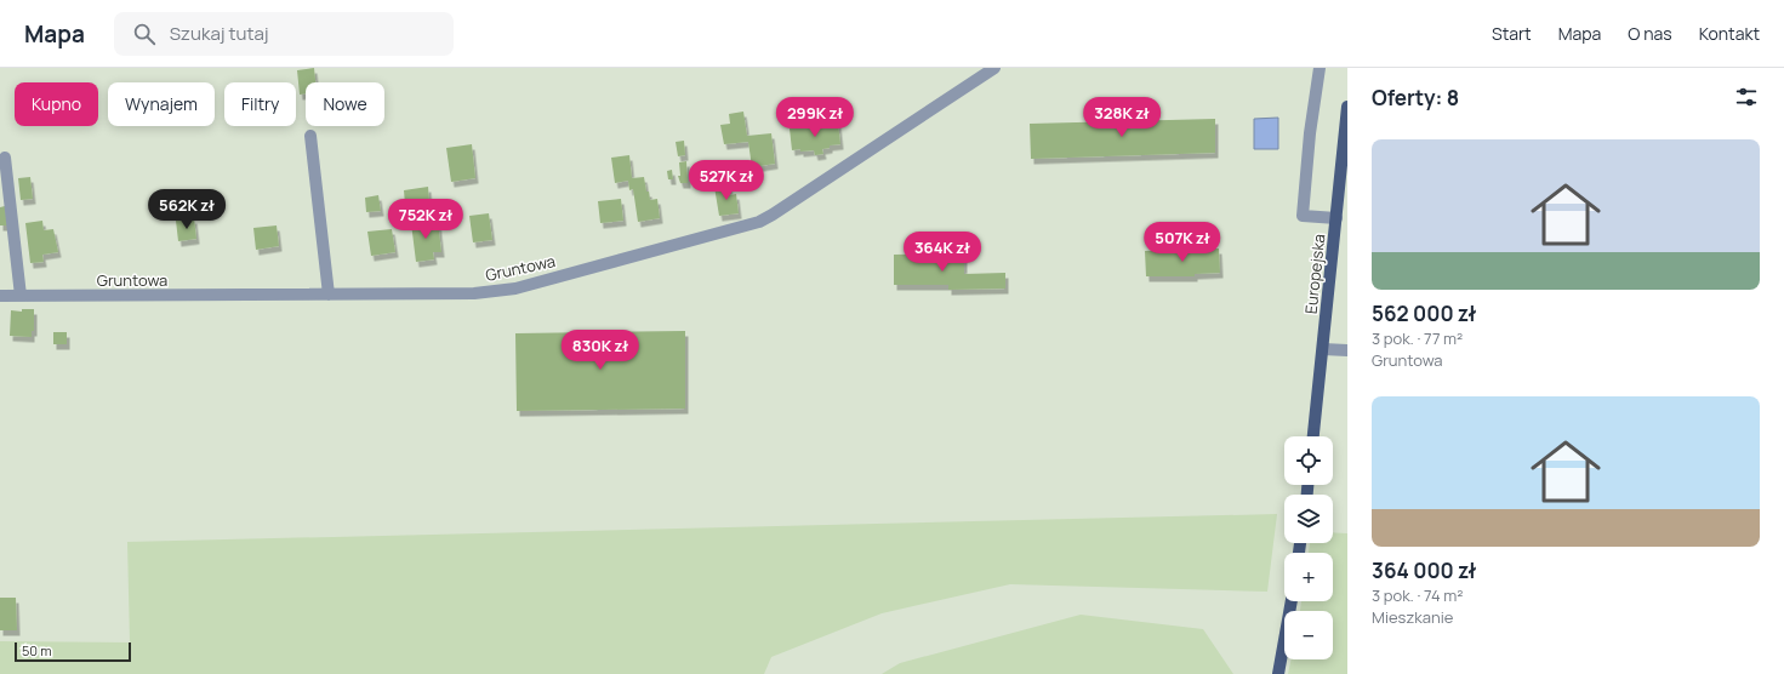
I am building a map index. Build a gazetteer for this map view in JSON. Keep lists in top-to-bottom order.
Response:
{
  "streets": {
    "main road": ["Europejska"],
    "street": ["Gruntowa"]
  },
  "scale_bar": "50 m",
  "page": {
    "header": "Mapa",
    "search": "Szukaj tutaj",
    "nav": [
      "Start",
      "Mapa",
      "O nas",
      "Kontakt"
    ],
    "heading": "Oferty: 8",
    "chip": [
      "Kupno",
      "Wynajem",
      "Filtry",
      "Nowe"
    ],
    "price": [
      "299K zł",
      "328K zł",
      "527K zł",
      "562K zł",
      "752K zł",
      "507K zł",
      "364K zł",
      "830K zł"
    ],
    "list": [
      {
        "name": "562 000 zł",
        "note": "3 pok. · 77 m² · Gruntowa"
      },
      {
        "name": "364 000 zł",
        "note": "3 pok. · 74 m² · Mieszkanie"
      }
    ],
    "map_buttons": ["+", "−"],
    "scale": "50 m"
  }
}
